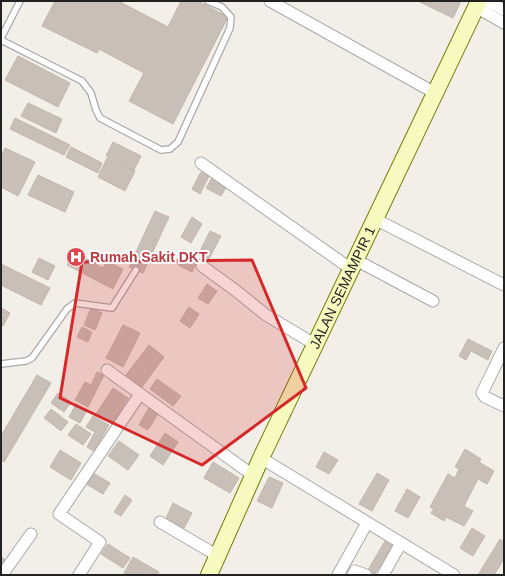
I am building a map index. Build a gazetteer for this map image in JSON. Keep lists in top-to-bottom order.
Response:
{
  "streets": {
    "street": ["JALAN SEMAMPIR 1"]
  },
  "places": {
    "hospital": ["Rumah Sakit DKT"]
  }
}
